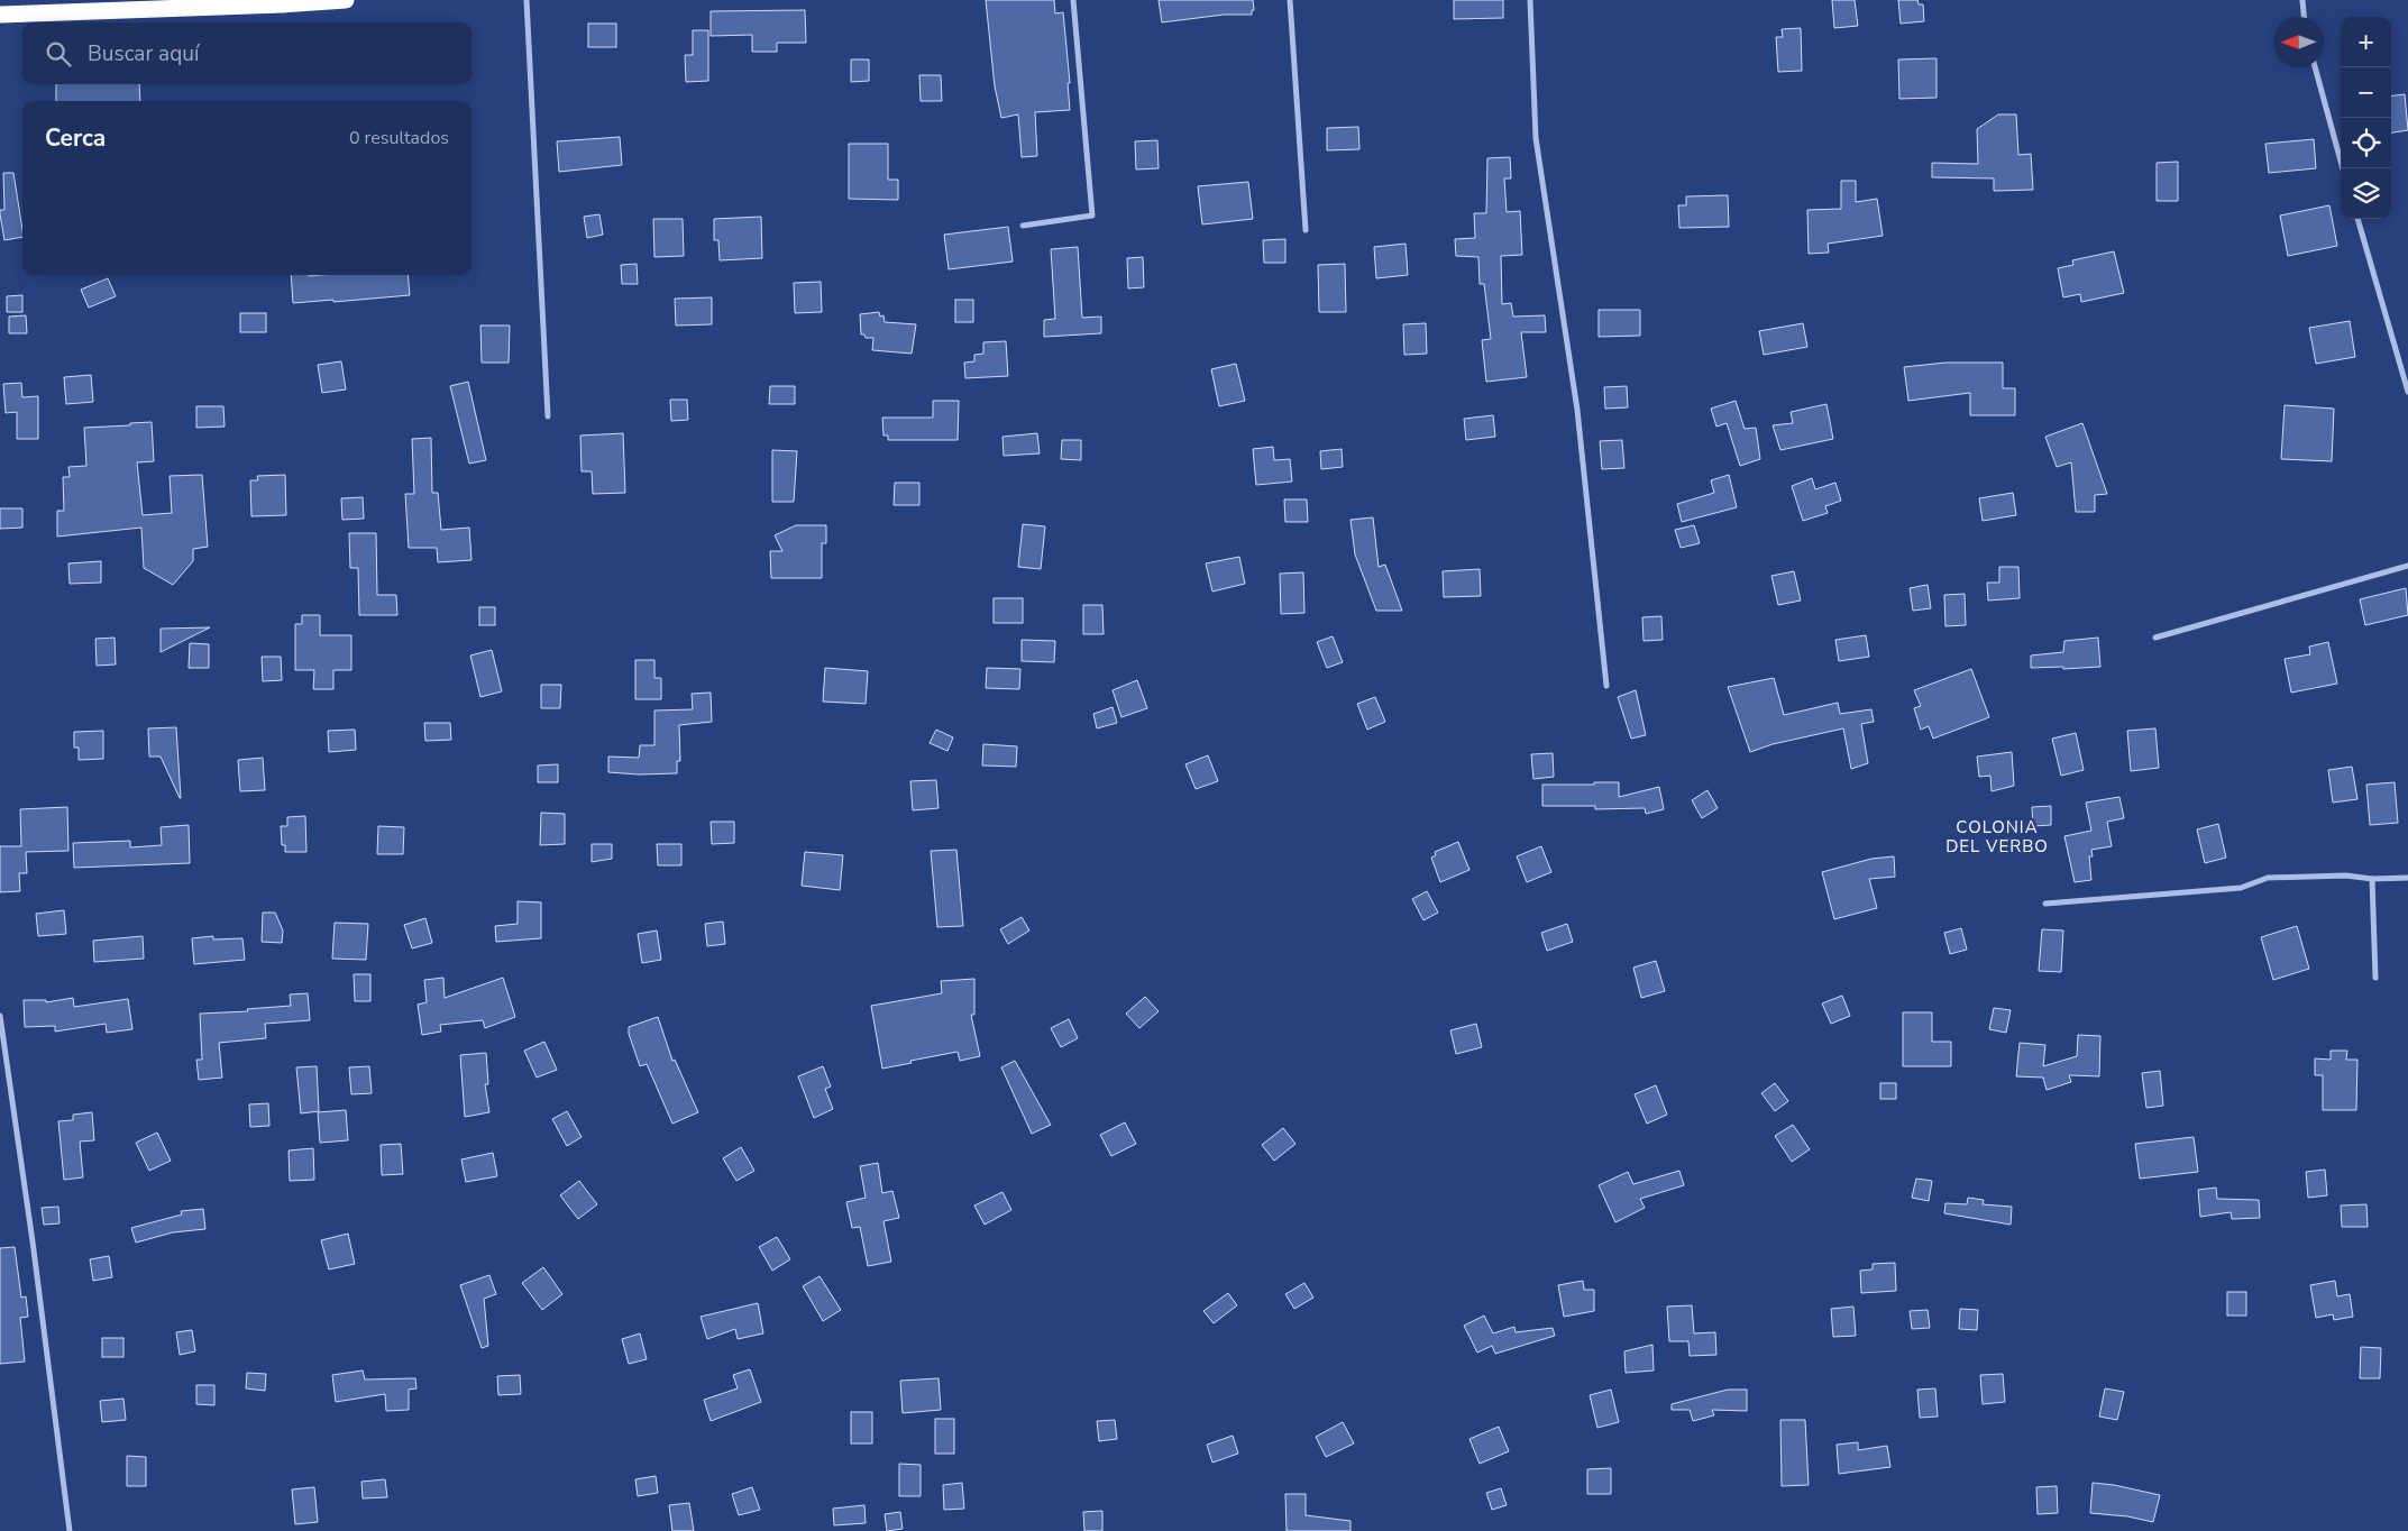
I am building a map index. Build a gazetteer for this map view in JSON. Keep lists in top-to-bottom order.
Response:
{
  "districts": ["COLONIA DEL VERBO"],
  "north": "left",
  "page": {
    "map_buttons": ["+", "−"],
    "search": "Buscar aquí",
    "heading": ["Cerca", "0 resultados"]
  }
}
